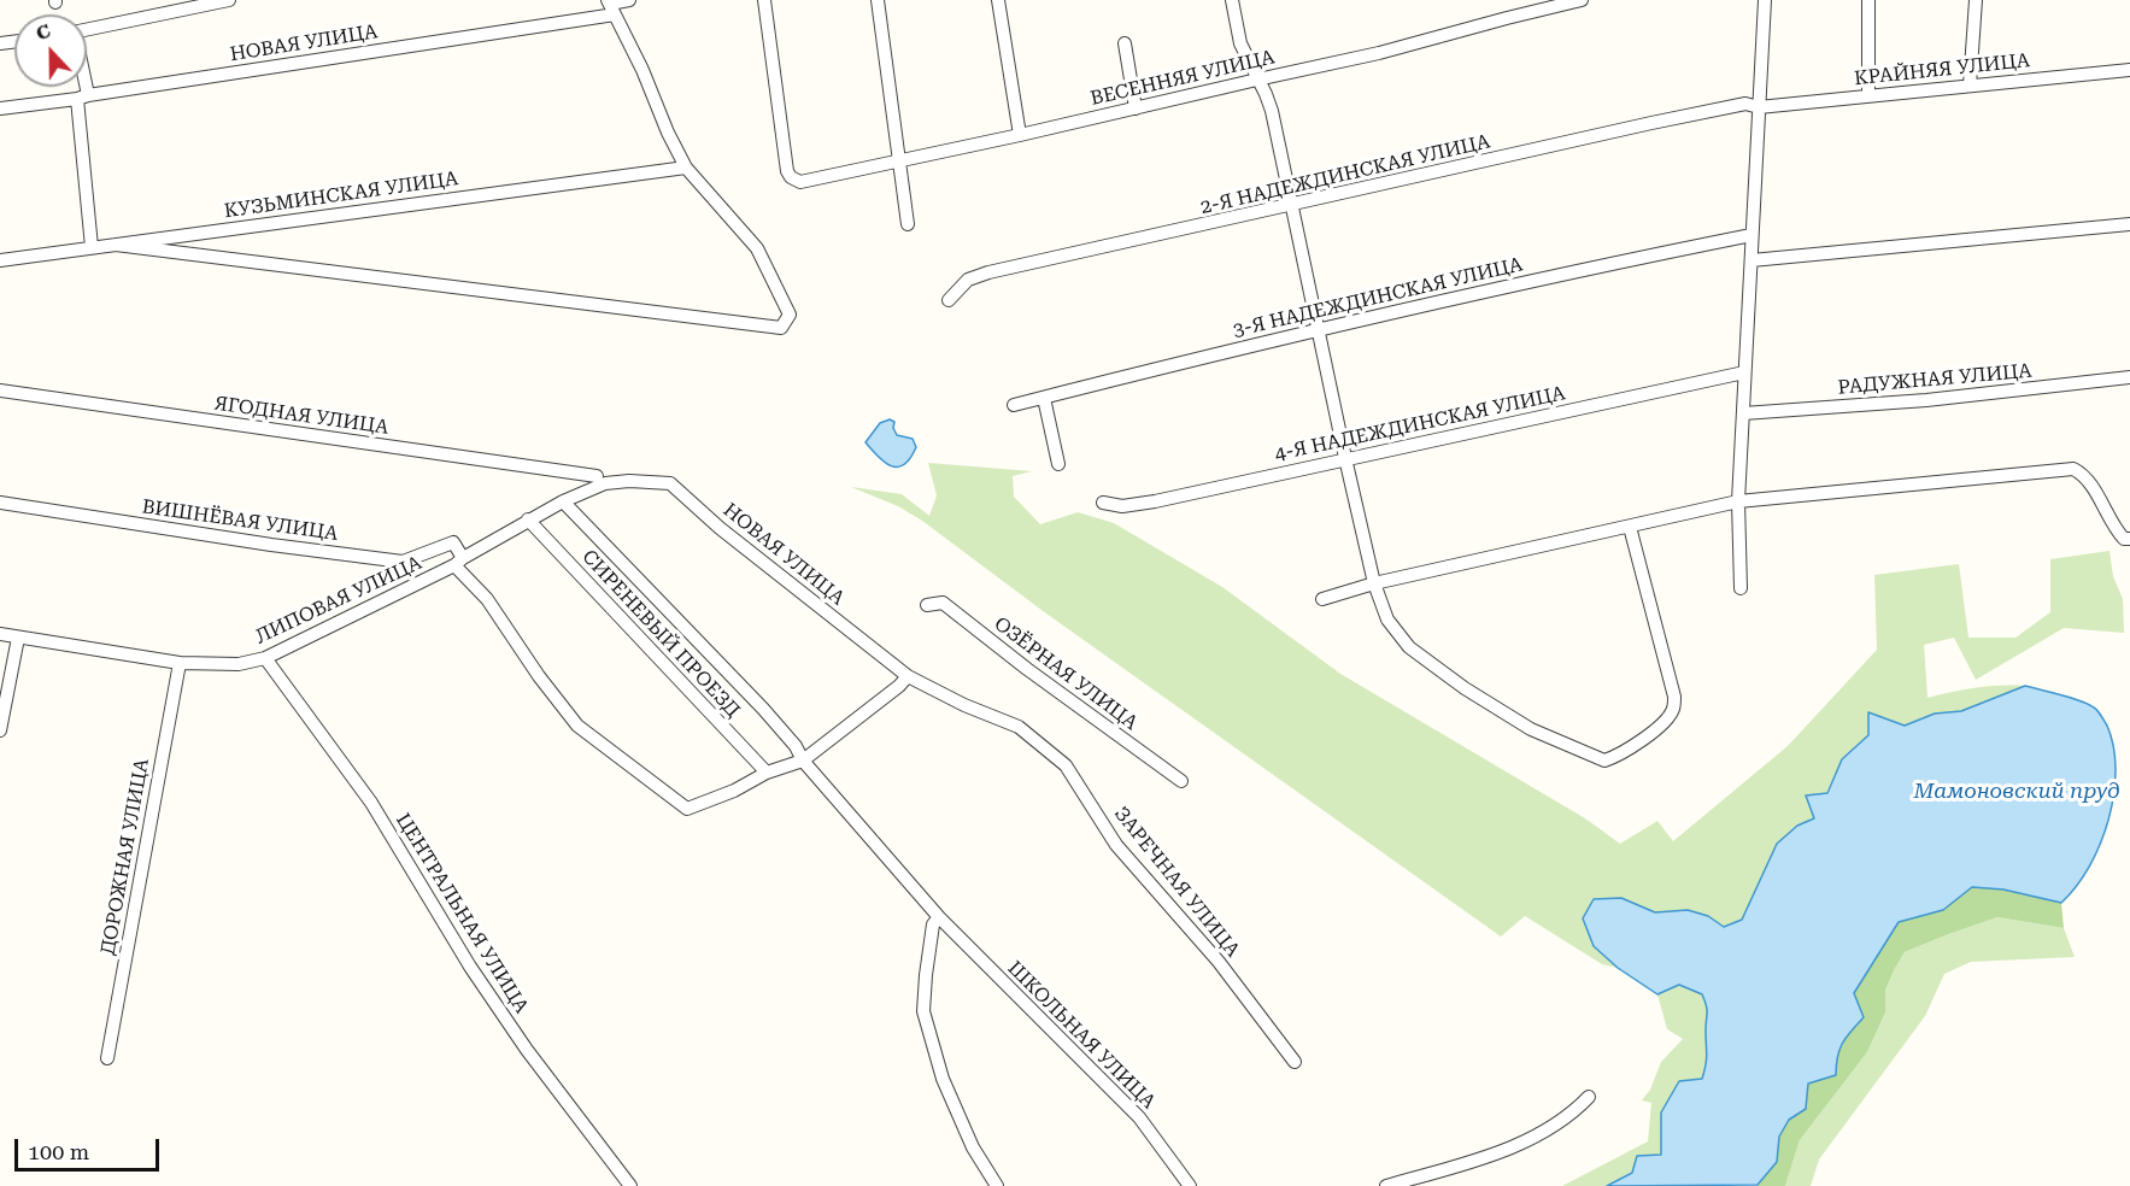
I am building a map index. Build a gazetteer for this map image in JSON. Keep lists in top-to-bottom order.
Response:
{
  "streets": {
    "street": [
      "НОВАЯ УЛИЦА",
      "КРАЙНЯЯ УЛИЦА",
      "ВЕСЕННЯЯ УЛИЦА",
      "2-Я НАДЕЖДИНСКАЯ УЛИЦА",
      "КУЗЬМИНСКАЯ УЛИЦА",
      "3-Я НАДЕЖДИНСКАЯ УЛИЦА",
      "РАДУЖНАЯ УЛИЦА",
      "ЯГОДНАЯ УЛИЦА",
      "4-Я НАДЕЖДИНСКАЯ УЛИЦА",
      "ВИШНЁВАЯ УЛИЦА",
      "ЛИПОВАЯ УЛИЦА",
      "СИРЕНЕВЫЙ ПРОЕЗД",
      "ОЗЁРНАЯ УЛИЦА",
      "ДОРОЖНАЯ УЛИЦА",
      "ЗАРЕЧНАЯ УЛИЦА",
      "ЦЕНТРАЛЬНАЯ УЛИЦА",
      "ШКОЛЬНАЯ УЛИЦА"
    ]
  },
  "crossings": [
    ["НОВАЯ УЛИЦА", "ЛИПОВАЯ УЛИЦА"],
    ["НОВАЯ УЛИЦА", "ЗАРЕЧНАЯ УЛИЦА"],
    ["КРАЙНЯЯ УЛИЦА", "2-Я НАДЕЖДИНСКАЯ УЛИЦА"],
    ["ВИШНЁВАЯ УЛИЦА", "ЛИПОВАЯ УЛИЦА"],
    ["ЛИПОВАЯ УЛИЦА", "СИРЕНЕВЫЙ ПРОЕЗД"],
    ["ЛИПОВАЯ УЛИЦА", "ДОРОЖНАЯ УЛИЦА"],
    ["ЛИПОВАЯ УЛИЦА", "ЦЕНТРАЛЬНАЯ УЛИЦА"],
    ["ЛИПОВАЯ УЛИЦА", "ШКОЛЬНАЯ УЛИЦА"]
  ],
  "water": ["Мамоновский пруд"],
  "scale_bar": "100 m",
  "north": "top"
}
